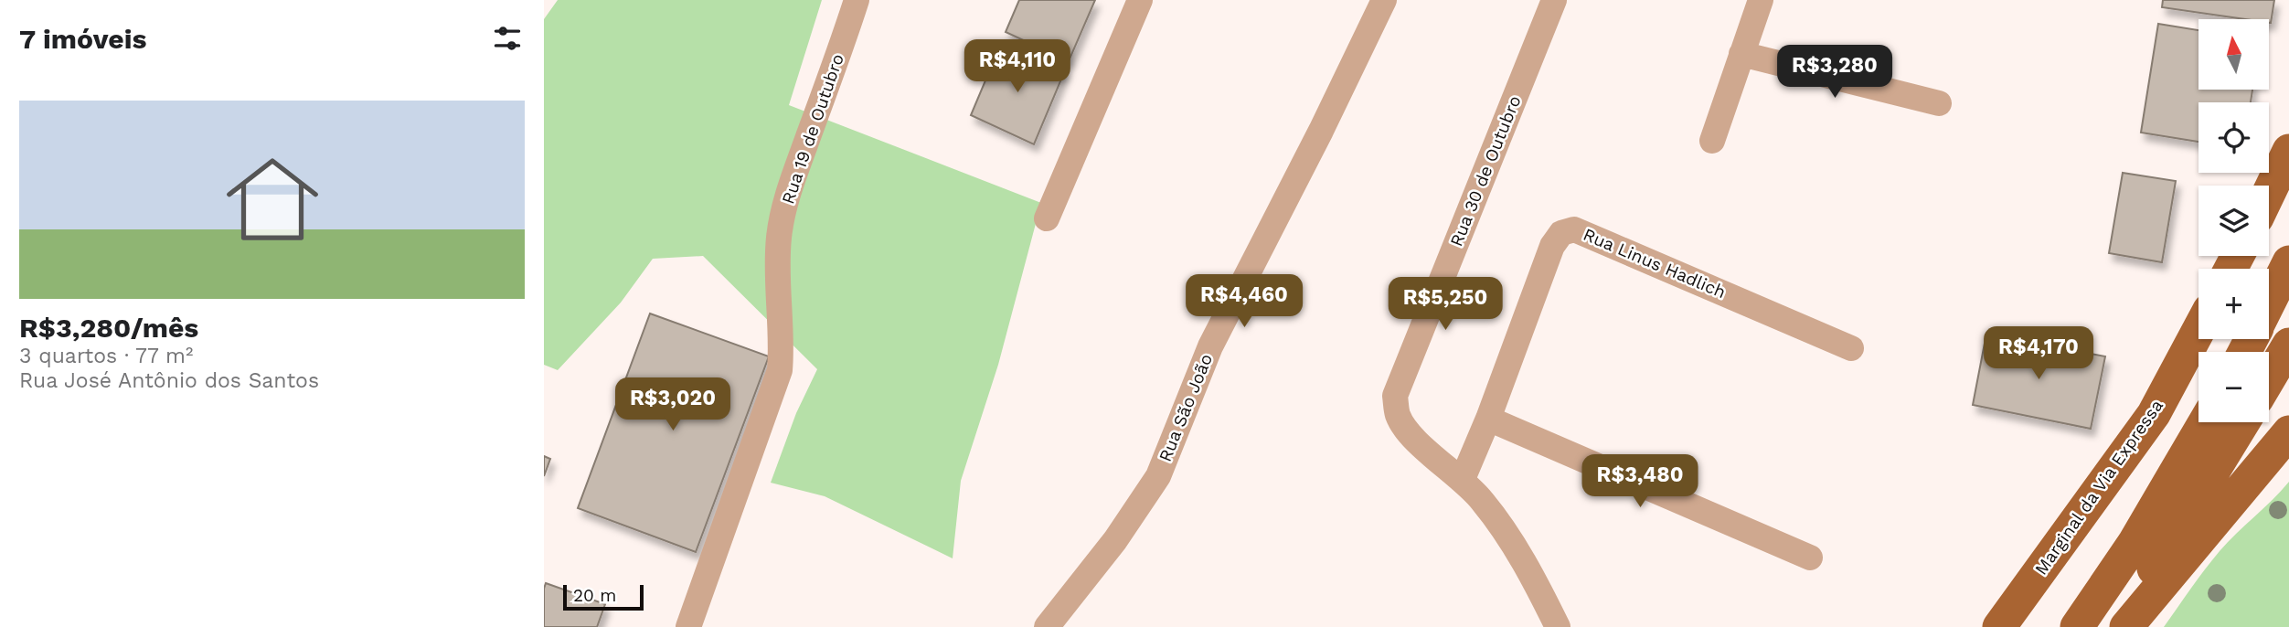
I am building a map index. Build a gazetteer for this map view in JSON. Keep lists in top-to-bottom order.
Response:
{
  "streets": {
    "main road": ["Marginal da Via Expressa"],
    "street": [
      "Rua 19 de Outubro",
      "Rua 30 de Outubro",
      "Rua Linus Hadlich",
      "Rua São João"
    ]
  },
  "crossings": [
    ["Rua 30 de Outubro", "Rua Linus Hadlich"]
  ],
  "scale_bar": "20 m",
  "north": "top",
  "page": {
    "heading": "7 imóveis",
    "map_buttons": ["+", "−"],
    "price": [
      "R$4,110",
      "R$3,280",
      "R$4,460",
      "R$5,250",
      "R$4,170",
      "R$3,020",
      "R$3,480"
    ],
    "list": [
      {
        "name": "R$3,280/mês",
        "note": "3 quartos · 77 m² · Rua José Antônio dos Santos"
      }
    ],
    "scale": "20 m"
  }
}
